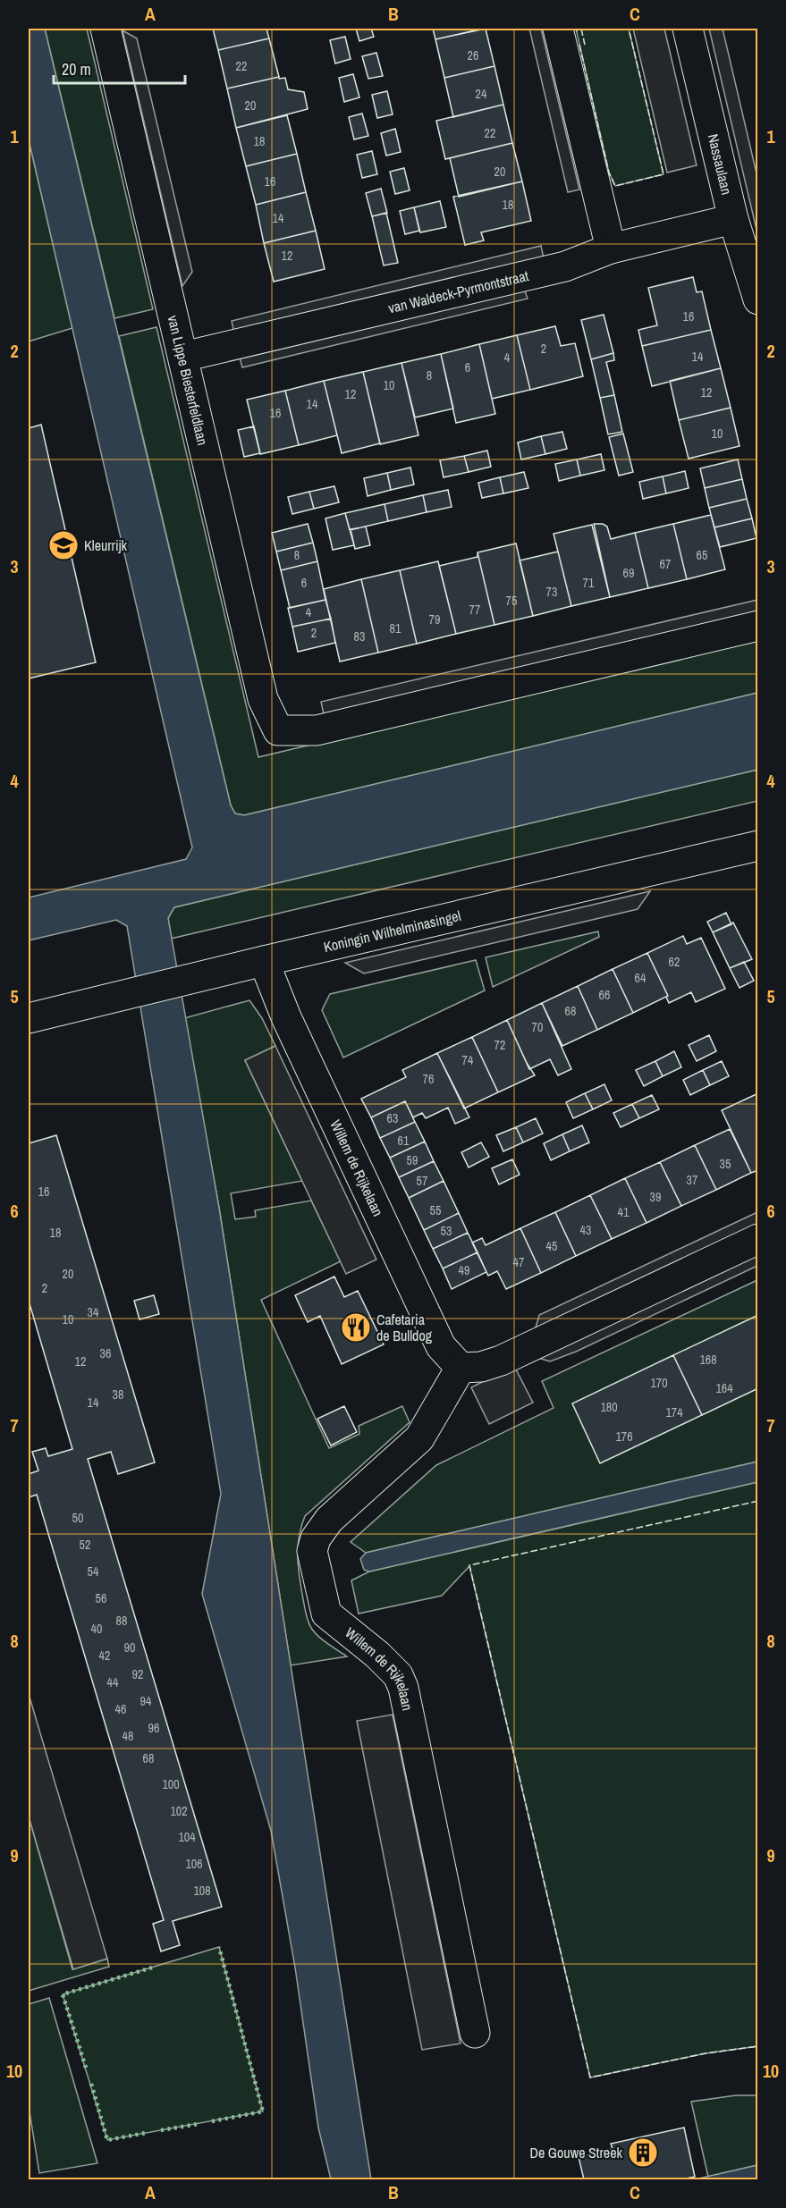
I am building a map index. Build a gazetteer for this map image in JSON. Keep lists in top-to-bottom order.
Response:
{
  "streets": {
    "street": [
      "Nassaulaan",
      "van Waldeck-Pyrmontstraat",
      "van Lippe Biesterfeldlaan",
      "Koningin Wilhelminasingel",
      "Willem de Rijkelaan"
    ]
  },
  "crossings": [
    ["Nassaulaan", "van Waldeck-Pyrmontstraat"],
    ["van Waldeck-Pyrmontstraat", "van Lippe Biesterfeldlaan"],
    ["Koningin Wilhelminasingel", "Willem de Rijkelaan"]
  ],
  "places": {
    "school or university": ["Kleurrijk"],
    "restaurant": ["Cafetaria de Bulldog"],
    "building": ["De Gouwe Streek"]
  },
  "house_numbers": [
    "26",
    "22",
    "24",
    "20",
    "22",
    "18",
    "20",
    "16",
    "18",
    "14",
    "12",
    "16",
    "2",
    "14",
    "4",
    "6",
    "8",
    "10",
    "12",
    "12",
    "14",
    "16",
    "10",
    "8",
    "65",
    "67",
    "69",
    "6",
    "71",
    "73",
    "75",
    "77",
    "4",
    "79",
    "81",
    "2",
    "83",
    "62",
    "64",
    "66",
    "68",
    "70",
    "72",
    "74",
    "76",
    "63",
    "61",
    "59",
    "35",
    "37",
    "57",
    "16",
    "39",
    "55",
    "41",
    "43",
    "53",
    "18",
    "45",
    "47",
    "49",
    "20",
    "2",
    "34",
    "10",
    "36",
    "168",
    "12",
    "170",
    "164",
    "38",
    "14",
    "180",
    "174",
    "176",
    "50",
    "52",
    "54",
    "56",
    "88",
    "40",
    "90",
    "42",
    "92",
    "44",
    "94",
    "46",
    "96",
    "48",
    "68",
    "100",
    "102",
    "104",
    "106",
    "108"
  ],
  "scale_bar": "20 m",
  "grid": {
    "columns": ["A", "B", "C"],
    "rows": [
      "1",
      "2",
      "3",
      "4",
      "5",
      "6",
      "7",
      "8",
      "9",
      "10"
    ]
  }
}
